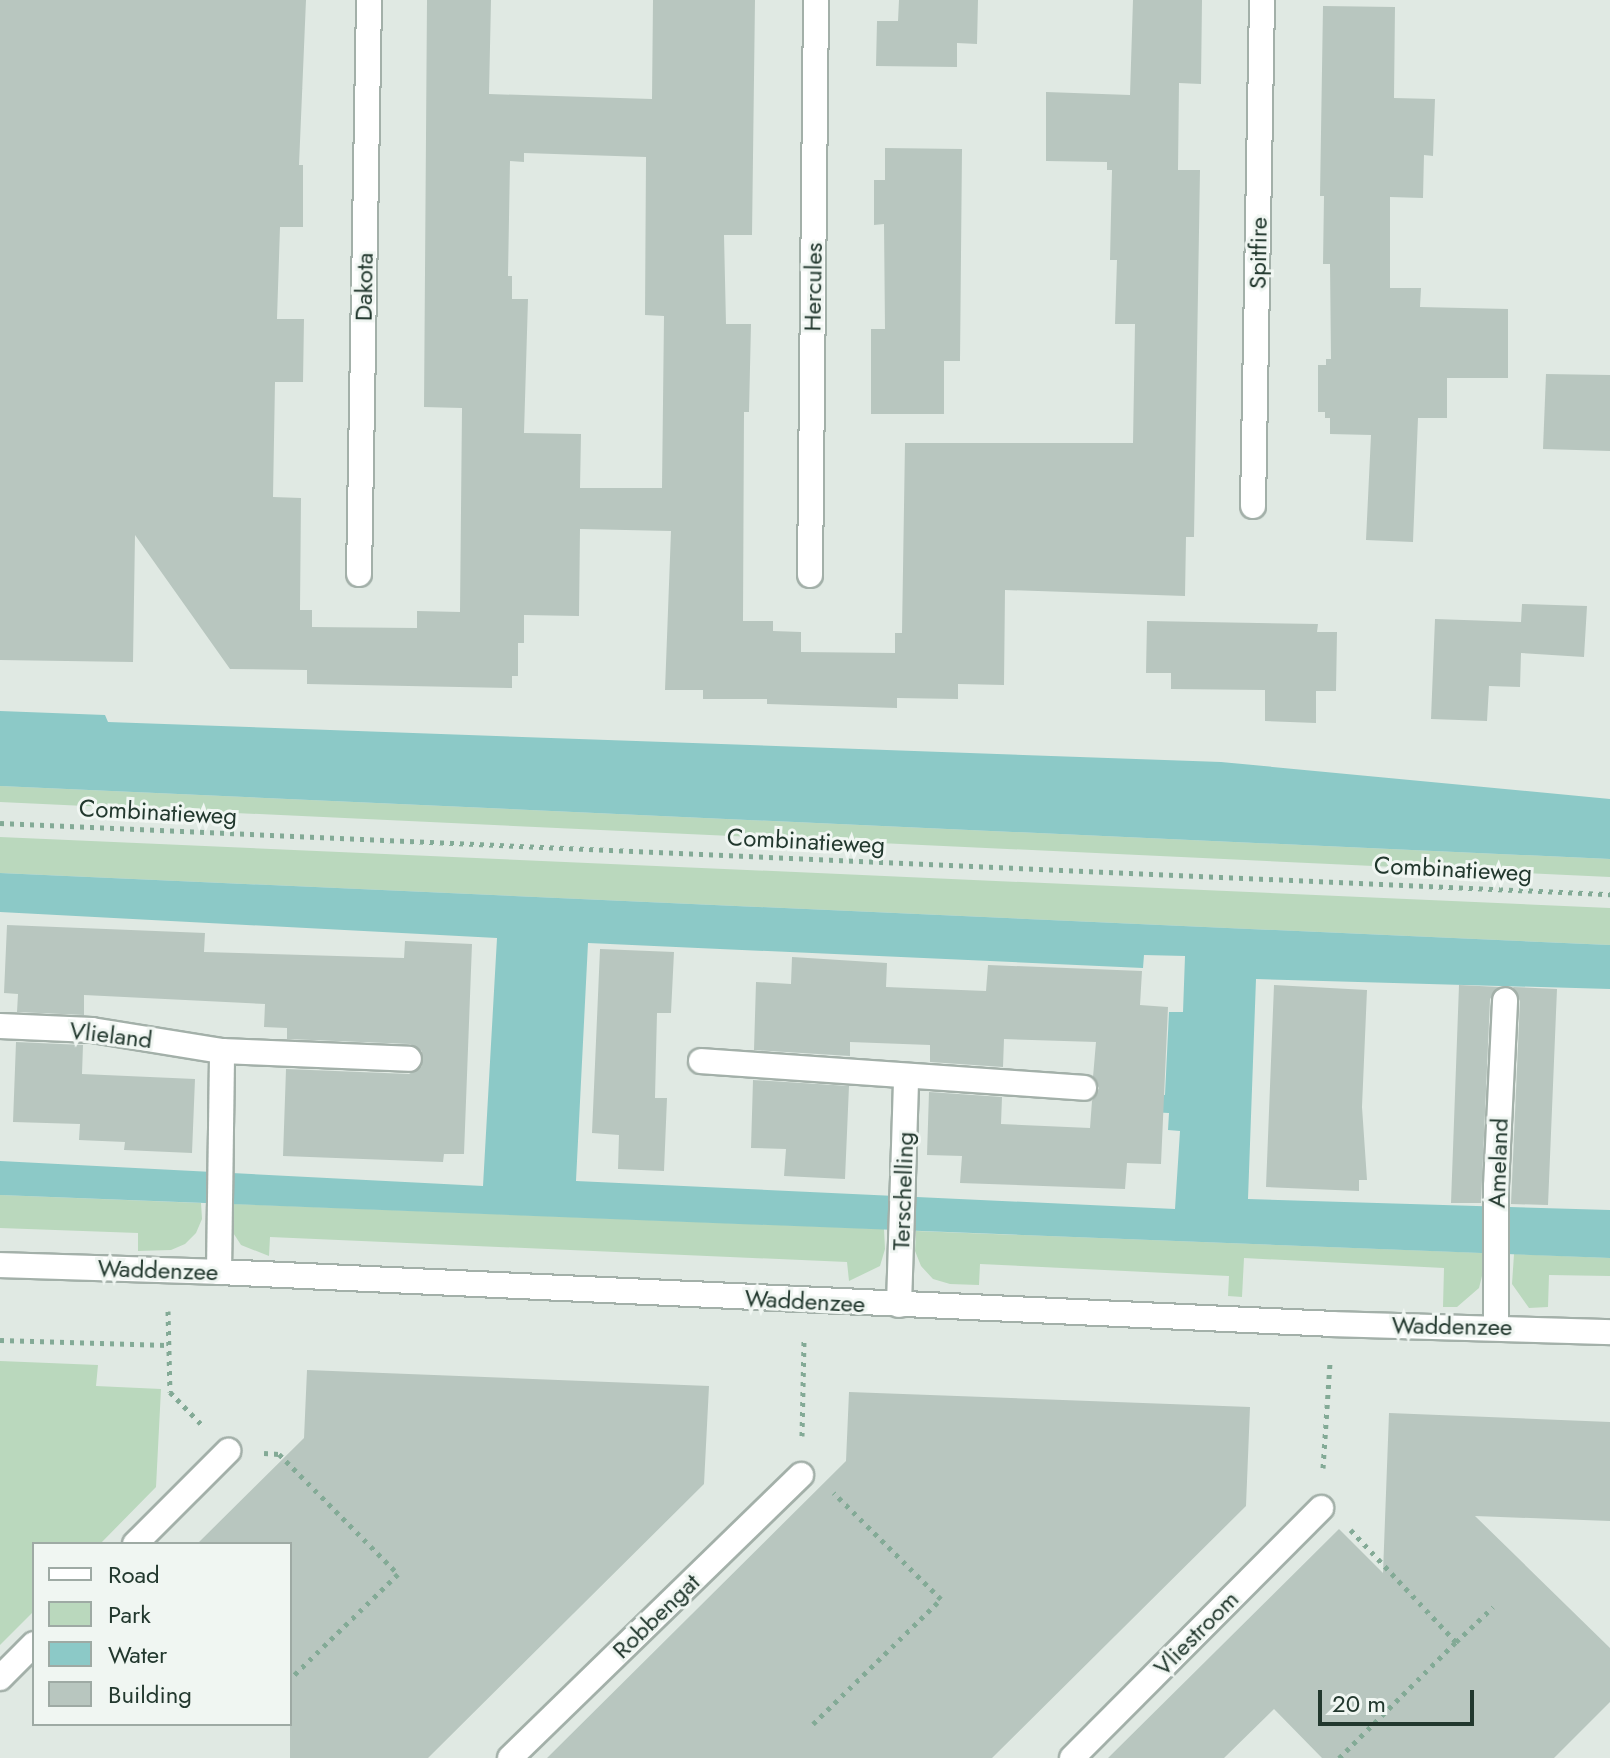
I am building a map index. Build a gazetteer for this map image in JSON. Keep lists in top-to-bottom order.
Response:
{
  "streets": {
    "street": [
      "Spitfire",
      "Dakota",
      "Hercules",
      "Vlieland",
      "Ameland",
      "Terschelling",
      "Waddenzee",
      "Robbengat",
      "Vliestroom"
    ],
    "path": ["Combinatieweg"]
  },
  "crossings": [
    ["Ameland", "Waddenzee"],
    ["Terschelling", "Waddenzee"]
  ],
  "legend": [
    "Road",
    "Park",
    "Water",
    "Building"
  ],
  "scale_bar": "20 m"
}
